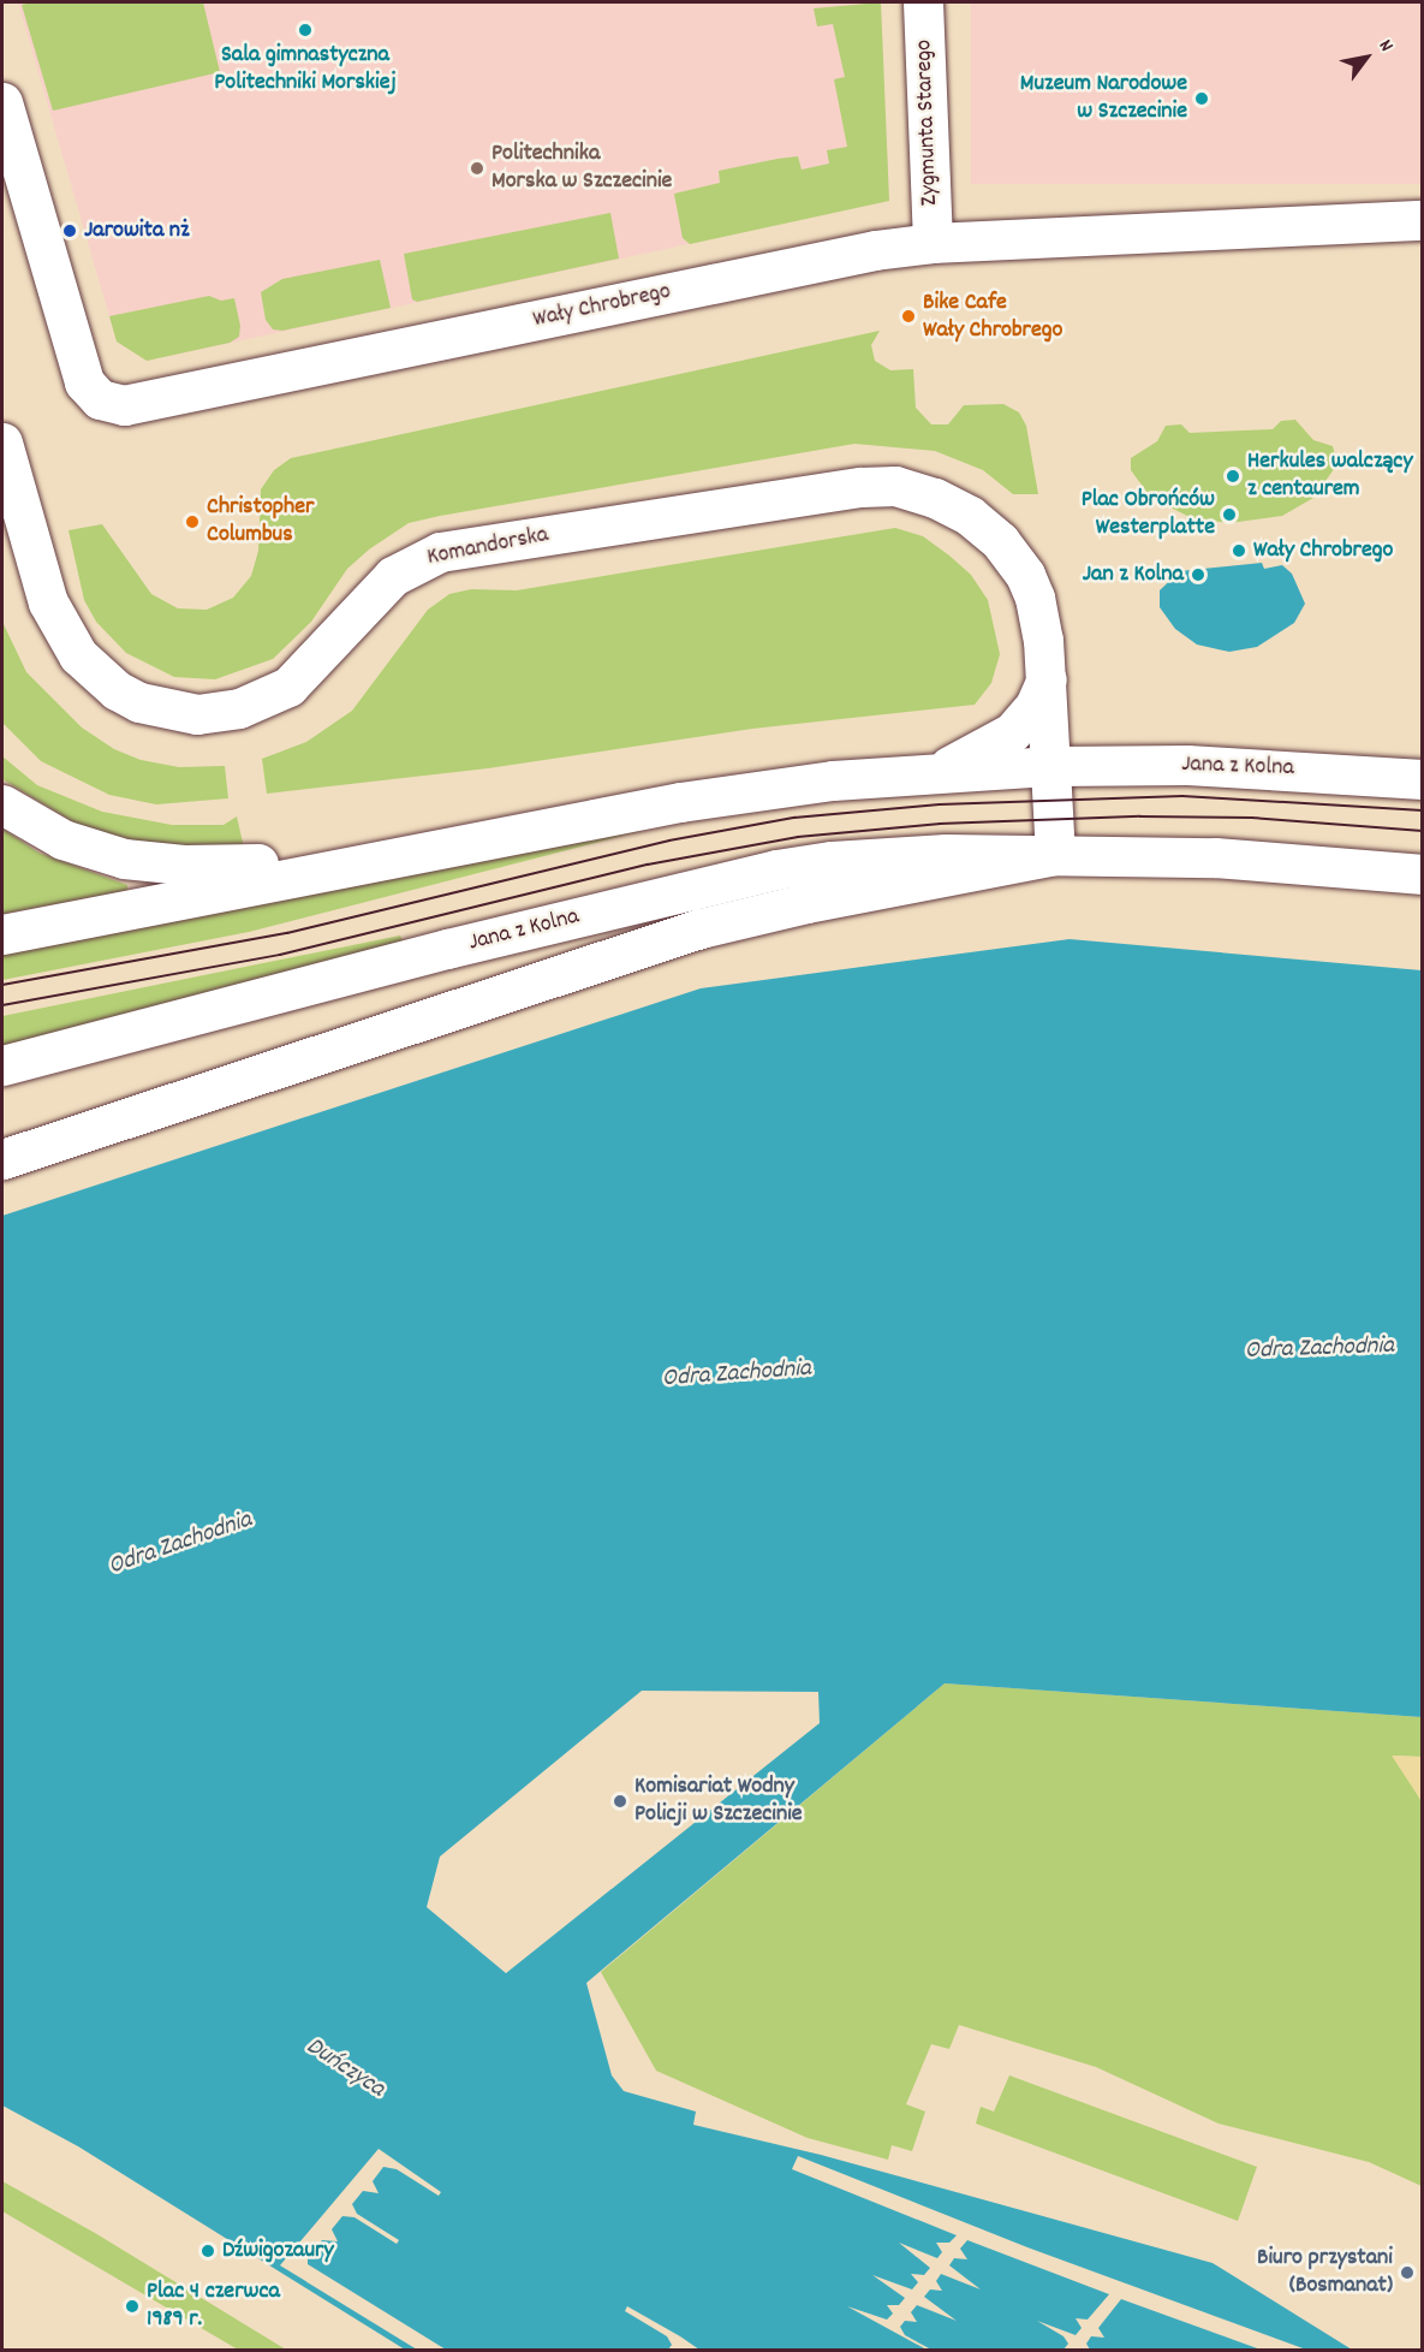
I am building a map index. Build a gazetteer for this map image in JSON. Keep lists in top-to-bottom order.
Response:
{
  "streets": {
    "street": [
      "Zygmunta Starego",
      "Wały Chrobrego",
      "Komandorska",
      "Jana z Kolna"
    ]
  },
  "crossings": [
    ["Zygmunta Starego", "Wały Chrobrego"],
    ["Komandorska", "Jana z Kolna"]
  ],
  "water": ["Odra Zachodnia", "Duńczyca"],
  "places": [
    "Sala gimnastyczna Politechniki Morskiej",
    "Muzeum Narodowe w Szczecinie",
    "Politechnika Morska w Szczecinie",
    "Jarowita nż",
    "Bike Cafe Wały Chrobrego",
    "Herkules walczący z centaurem",
    "Plac Obrońców Westerplatte",
    "Christopher Columbus",
    "Wały Chrobrego",
    "Jan z Kolna",
    "Komisariat Wodny Policji w Szczecinie",
    "Dźwigozaury",
    "Biuro przystani (Bosmanat)",
    "Plac 4 czerwca 1989 r."
  ],
  "north": "top right"
}
